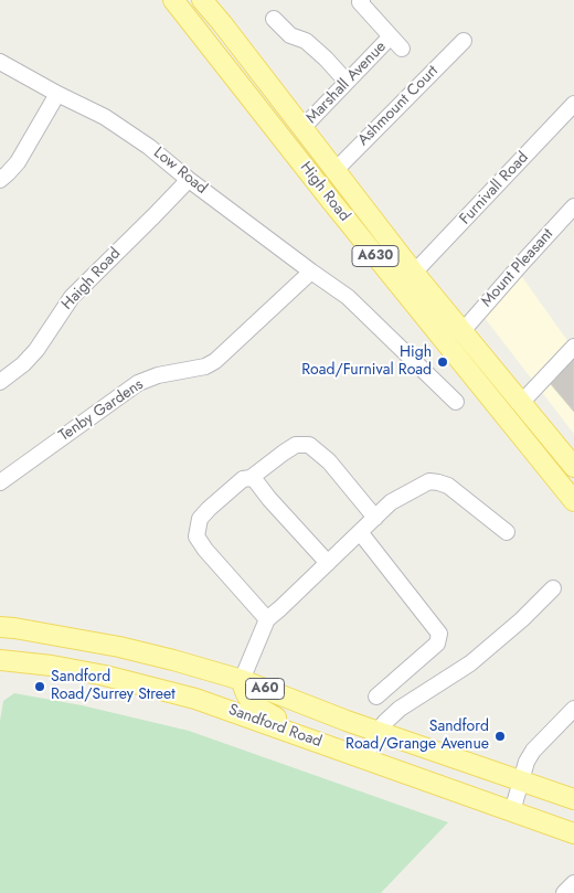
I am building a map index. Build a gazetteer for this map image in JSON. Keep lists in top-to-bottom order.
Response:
{
  "streets": {
    "main road": [
      "High Road",
      "A630",
      "A60",
      "Sandford Road"
    ],
    "street": [
      "Marshall Avenue",
      "Ashmount Court",
      "Low Road",
      "Furnivall Road",
      "Mount Pleasant",
      "Haigh Road",
      "Tenby Gardens"
    ]
  },
  "crossings": [
    ["Marshall Avenue", "High Road"],
    ["Ashmount Court", "High Road"],
    ["Low Road", "Haigh Road"],
    ["Low Road", "Tenby Gardens"],
    ["Furnivall Road", "High Road"],
    ["High Road", "Mount Pleasant"],
    ["A60", "Sandford Road"]
  ],
  "places": ["High Road/Furnival Road", "Sandford Road/Surrey Street", "Sandford Road/Grange Avenue"]
}
